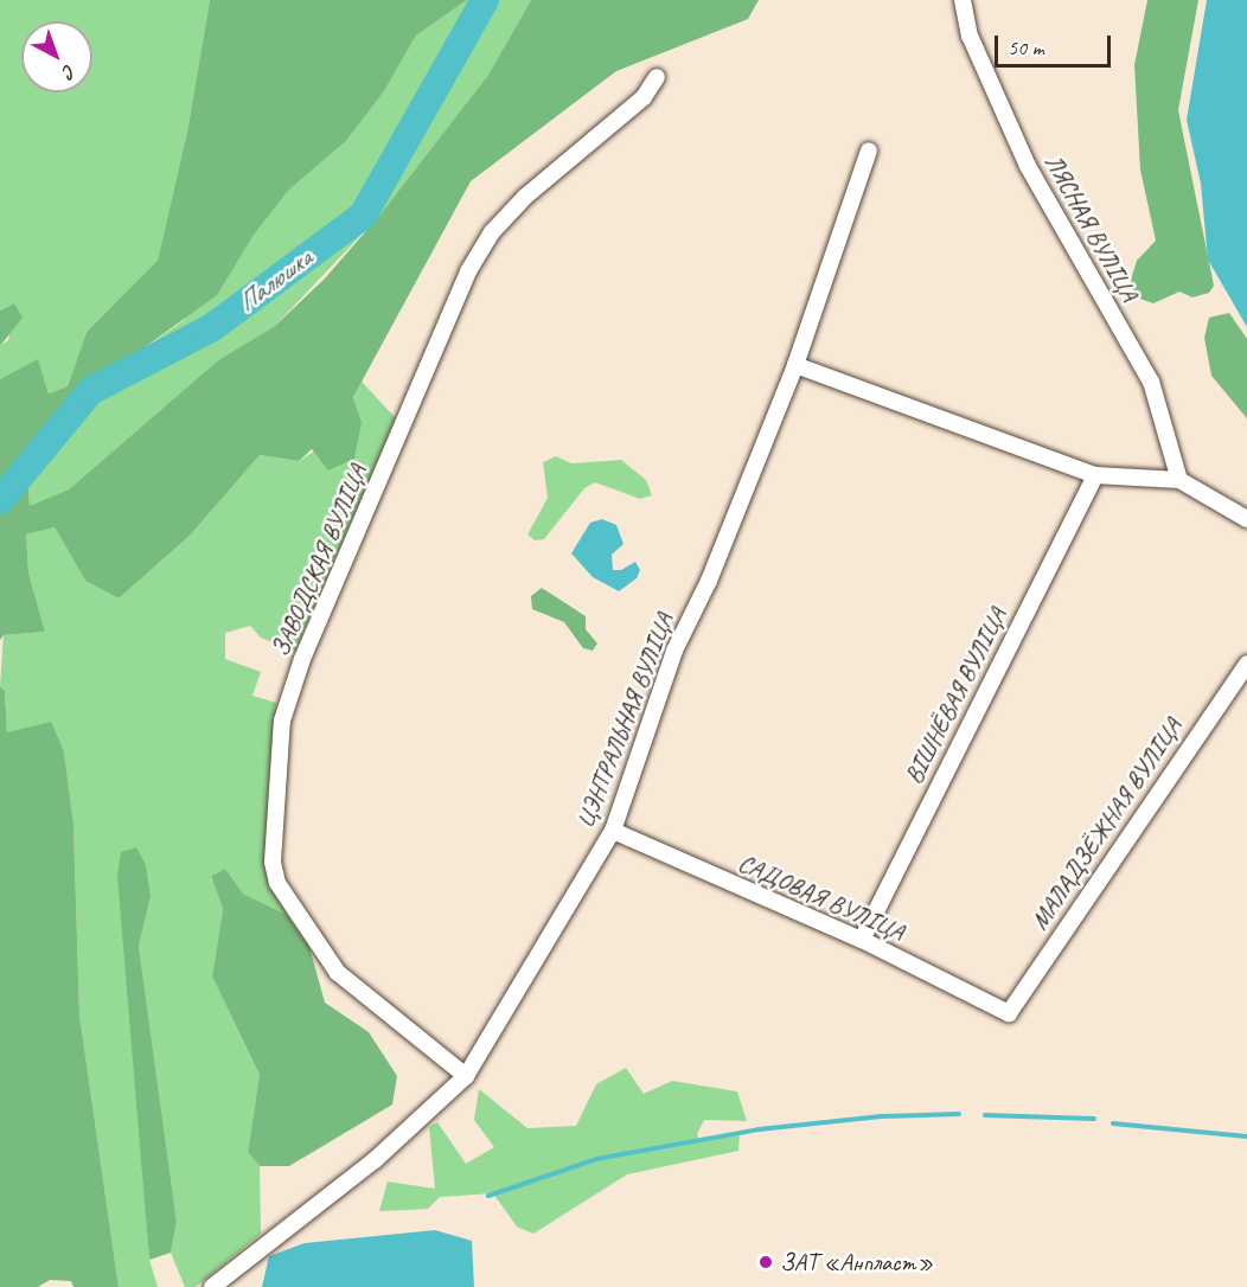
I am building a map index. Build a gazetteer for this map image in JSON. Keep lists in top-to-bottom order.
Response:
{
  "streets": {
    "street": [
      "ЛЯСНАЯ ВУЛІЦА",
      "ЗАВОДСКАЯ ВУЛІЦА",
      "ВІШНЁВАЯ ВУЛІЦА",
      "ЦЭНТРАЛЬНАЯ ВУЛІЦА",
      "МАЛАДЗЁЖНАЯ ВУЛІЦА",
      "САДОВАЯ ВУЛІЦА"
    ]
  },
  "crossings": [
    ["ЗАВОДСКАЯ ВУЛІЦА", "ЦЭНТРАЛЬНАЯ ВУЛІЦА"],
    ["ВІШНЁВАЯ ВУЛІЦА", "САДОВАЯ ВУЛІЦА"],
    ["ЦЭНТРАЛЬНАЯ ВУЛІЦА", "САДОВАЯ ВУЛІЦА"],
    ["МАЛАДЗЁЖНАЯ ВУЛІЦА", "САДОВАЯ ВУЛІЦА"]
  ],
  "water": ["Палюшка"],
  "places": ["ЗАТ «Анпласт»"],
  "scale_bar": "50 m",
  "north": "bottom right"
}
